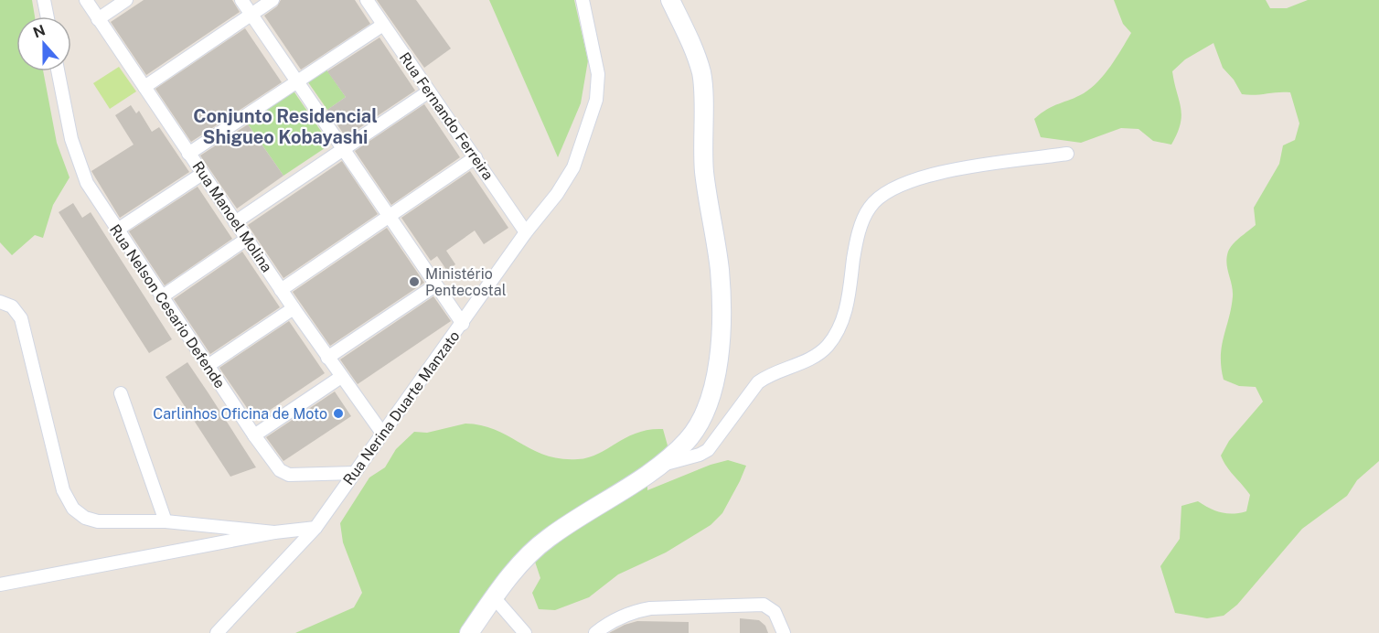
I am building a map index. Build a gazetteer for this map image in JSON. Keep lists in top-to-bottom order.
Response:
{
  "streets": {
    "street": [
      "Rua Fernando Ferreira",
      "Rua Manoel Molina",
      "Rua Nelson Cesario Defende",
      "Rua Nerina Duarte Manzato"
    ]
  },
  "crossings": [
    ["Rua Fernando Ferreira", "Rua Nerina Duarte Manzato"],
    ["Rua Manoel Molina", "Rua Nerina Duarte Manzato"],
    ["Rua Nelson Cesario Defende", "Rua Nerina Duarte Manzato"]
  ],
  "districts": ["Conjunto Residencial Shigueo Kobayashi"],
  "places": ["Ministério Pentecostal", "Carlinhos Oficina de Moto"],
  "north": "top"
}
